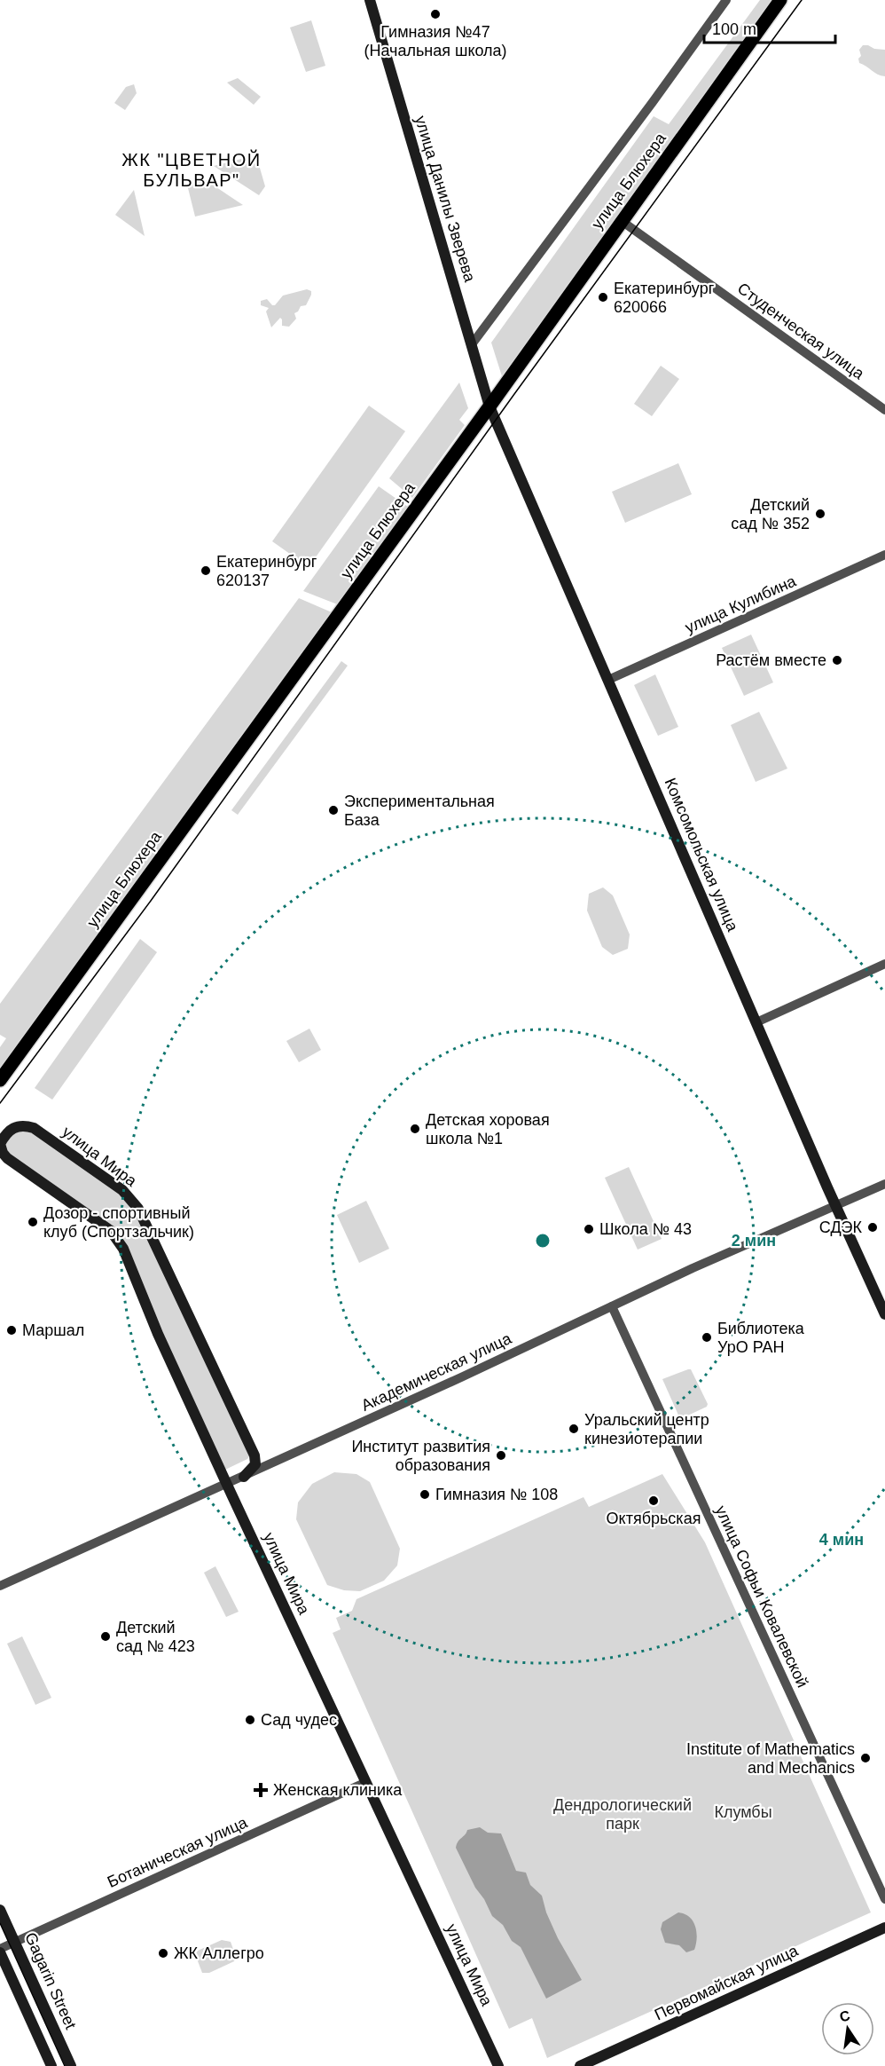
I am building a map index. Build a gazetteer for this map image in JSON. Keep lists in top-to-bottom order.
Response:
{
  "streets": {
    "main road": ["улица Блюхера"],
    "street": [
      "улица Данилы Зверева",
      "Студенческая улица",
      "улица Кулибина",
      "Комсомольская улица",
      "улица Мира",
      "Академическая улица",
      "улица Софьи Ковалевской",
      "Ботаническая улица",
      "Gagarin Street",
      "Первомайская улица"
    ]
  },
  "crossings": [
    ["улица Блюхера", "улица Данилы Зверева"],
    ["улица Блюхера", "Студенческая улица"],
    ["улица Блюхера", "Комсомольская улица"],
    ["улица Данилы Зверева", "Комсомольская улица"],
    ["улица Кулибина", "Комсомольская улица"],
    ["Комсомольская улица", "Академическая улица"],
    ["улица Мира", "Академическая улица"],
    ["улица Мира", "Ботаническая улица"],
    ["Академическая улица", "улица Софьи Ковалевской"],
    ["Ботаническая улица", "Gagarin Street"]
  ],
  "districts": ["ЖК \"ЦВЕТНОЙ БУЛЬВАР\""],
  "parks": ["Дендрологический парк", "Клумбы"],
  "places": {
    "other": [
      "Гимназия №47 (Начальная школа)",
      "Екатеринбург 620066",
      "Детский сад № 352",
      "Екатеринбург 620137",
      "Растём вместе",
      "Экспериментальная База",
      "Детская хоровая школа №1",
      "Дозор - спортивный клуб (Спортзальчик)",
      "СДЭК",
      "Школа № 43",
      "Маршал",
      "Библиотека УрО РАН",
      "Уральский центр кинезиотерапии",
      "Институт развития образования",
      "Гимназия № 108",
      "Октябрьская",
      "Детский сад № 423",
      "Сад чудес",
      "Institute of Mathematics and Mechanics",
      "ЖК Аллегро"
    ],
    "health": ["Женская клиника"]
  },
  "scale_bar": "100 m",
  "north": "top",
  "rings": ["2 мин", "4 мин"]
}
